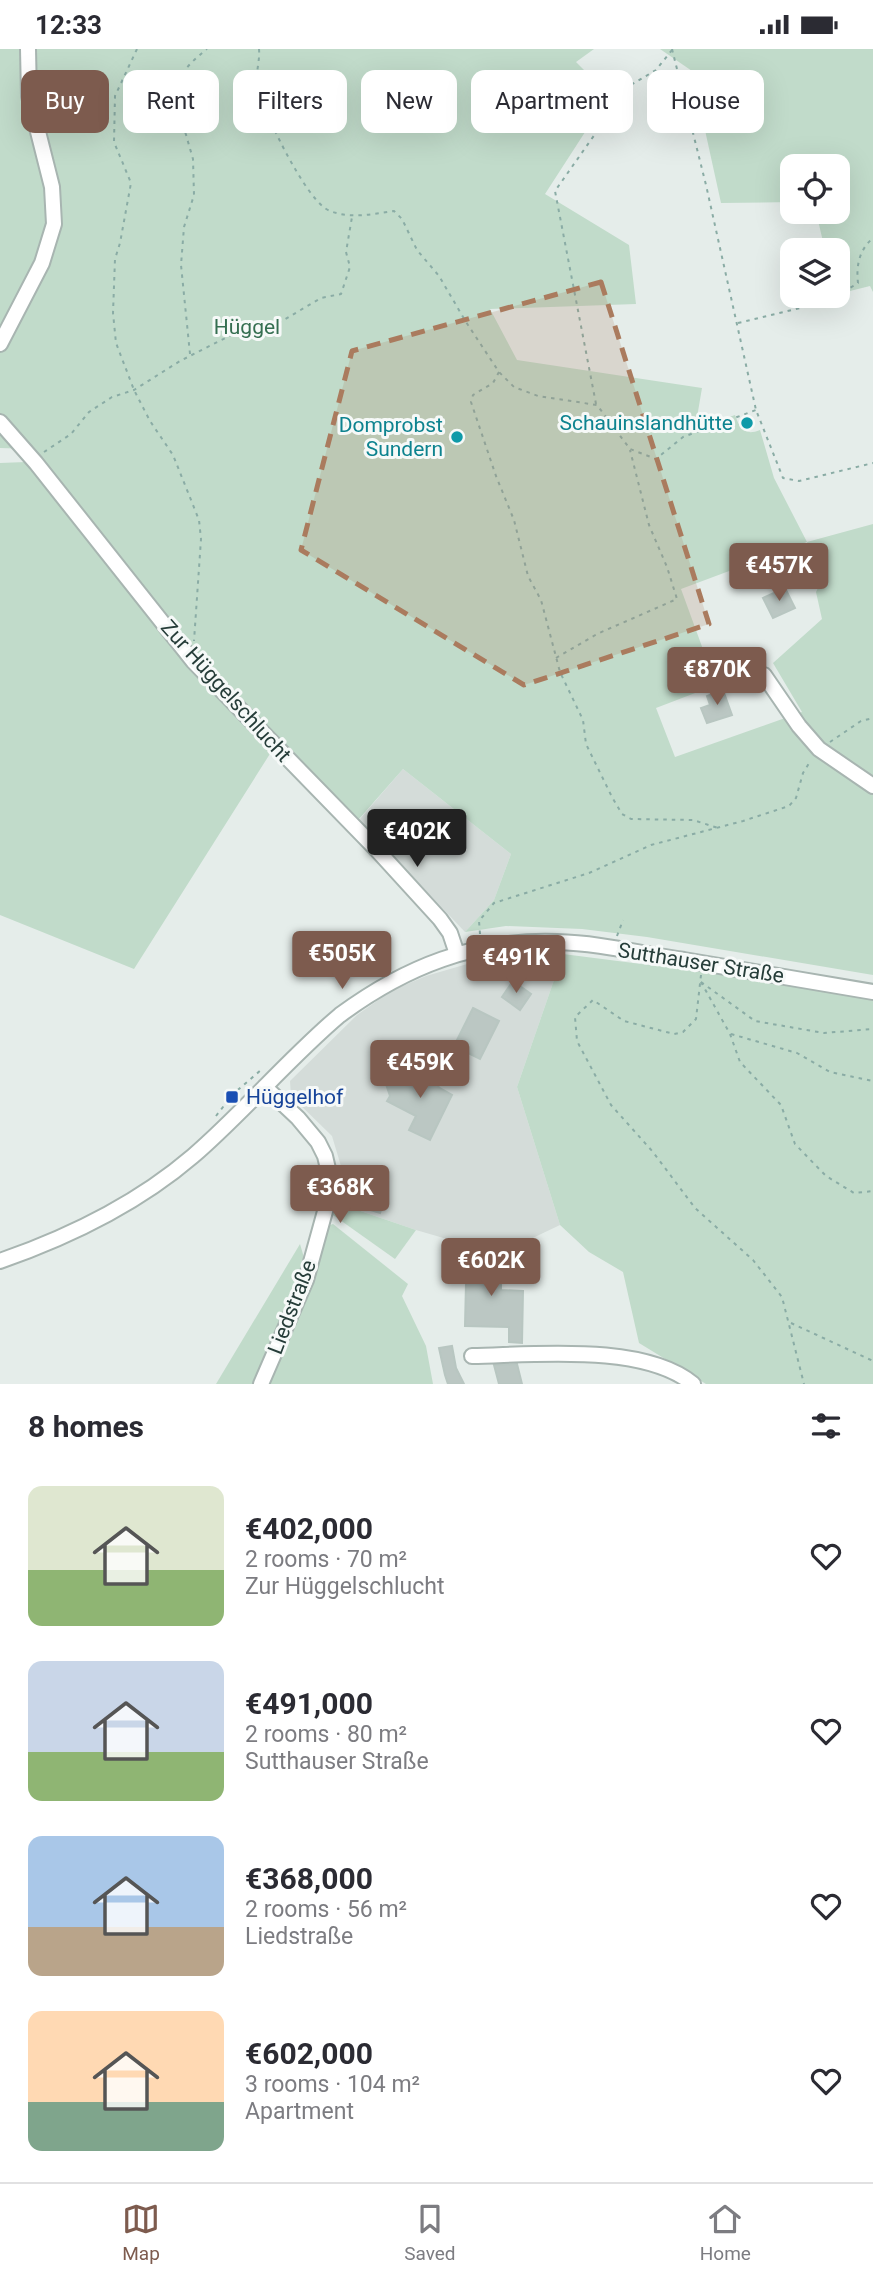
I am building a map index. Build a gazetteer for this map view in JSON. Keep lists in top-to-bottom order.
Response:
{
  "streets": {
    "street": ["Zur Hüggelschlucht", "Sutthauser Straße", "Liedstraße"]
  },
  "crossings": [
    ["Zur Hüggelschlucht", "Sutthauser Straße"],
    ["Sutthauser Straße", "Liedstraße"]
  ],
  "parks": ["Hüggel"],
  "places": {
    "other": ["Schauinslandhütte", "Domprobst Sundern"],
    "transit": ["Hüggelhof"]
  },
  "page": {
    "status": "12:33",
    "chip": [
      "Buy",
      "Rent",
      "Filters",
      "New",
      "Apartment",
      "House"
    ],
    "price": [
      "€457K",
      "€870K",
      "€402K",
      "€505K",
      "€491K",
      "€459K",
      "€368K",
      "€602K"
    ],
    "heading": "8 homes",
    "list": [
      {
        "name": "€402,000",
        "note": "2 rooms · 70 m² · Zur Hüggelschlucht"
      },
      {
        "name": "€491,000",
        "note": "2 rooms · 80 m² · Sutthauser Straße"
      },
      {
        "name": "€368,000",
        "note": "2 rooms · 56 m² · Liedstraße"
      },
      {
        "name": "€602,000",
        "note": "3 rooms · 104 m² · Apartment"
      }
    ],
    "tabs": ["Map", "Saved", "Home"]
  }
}
